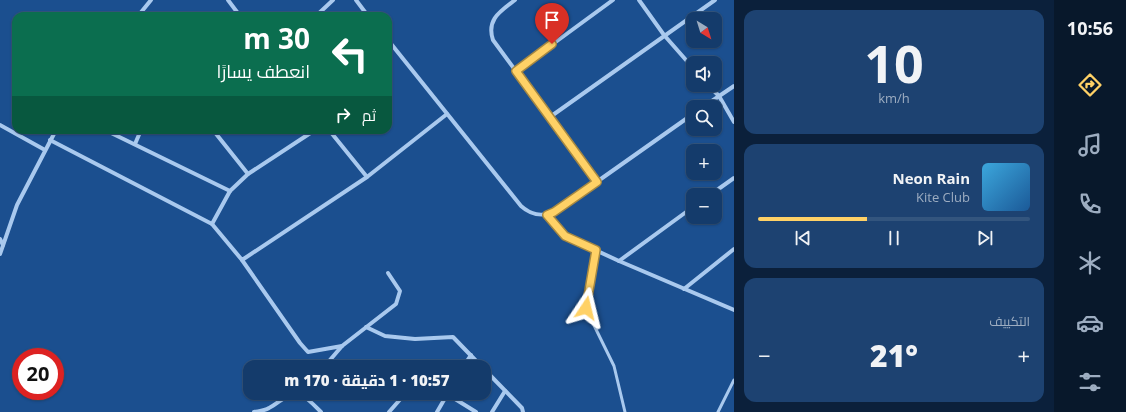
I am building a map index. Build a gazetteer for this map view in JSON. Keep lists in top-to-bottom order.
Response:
{
  "north": "bottom right",
  "page": {
    "tabs": "10:56",
    "tile": [
      ["10", "km/h"],
      "التكييف"
    ],
    "map_buttons": ["+", "−"],
    "turn": ["30 m", "انعطف يسارًا"],
    "then": "ثم",
    "song": ["Neon Rain", "Kite Club"],
    "heat": ["−", "21°", "+"],
    "limit": "20",
    "trip": "10:57 · 1 دقيقة · 170 m"
  }
}
